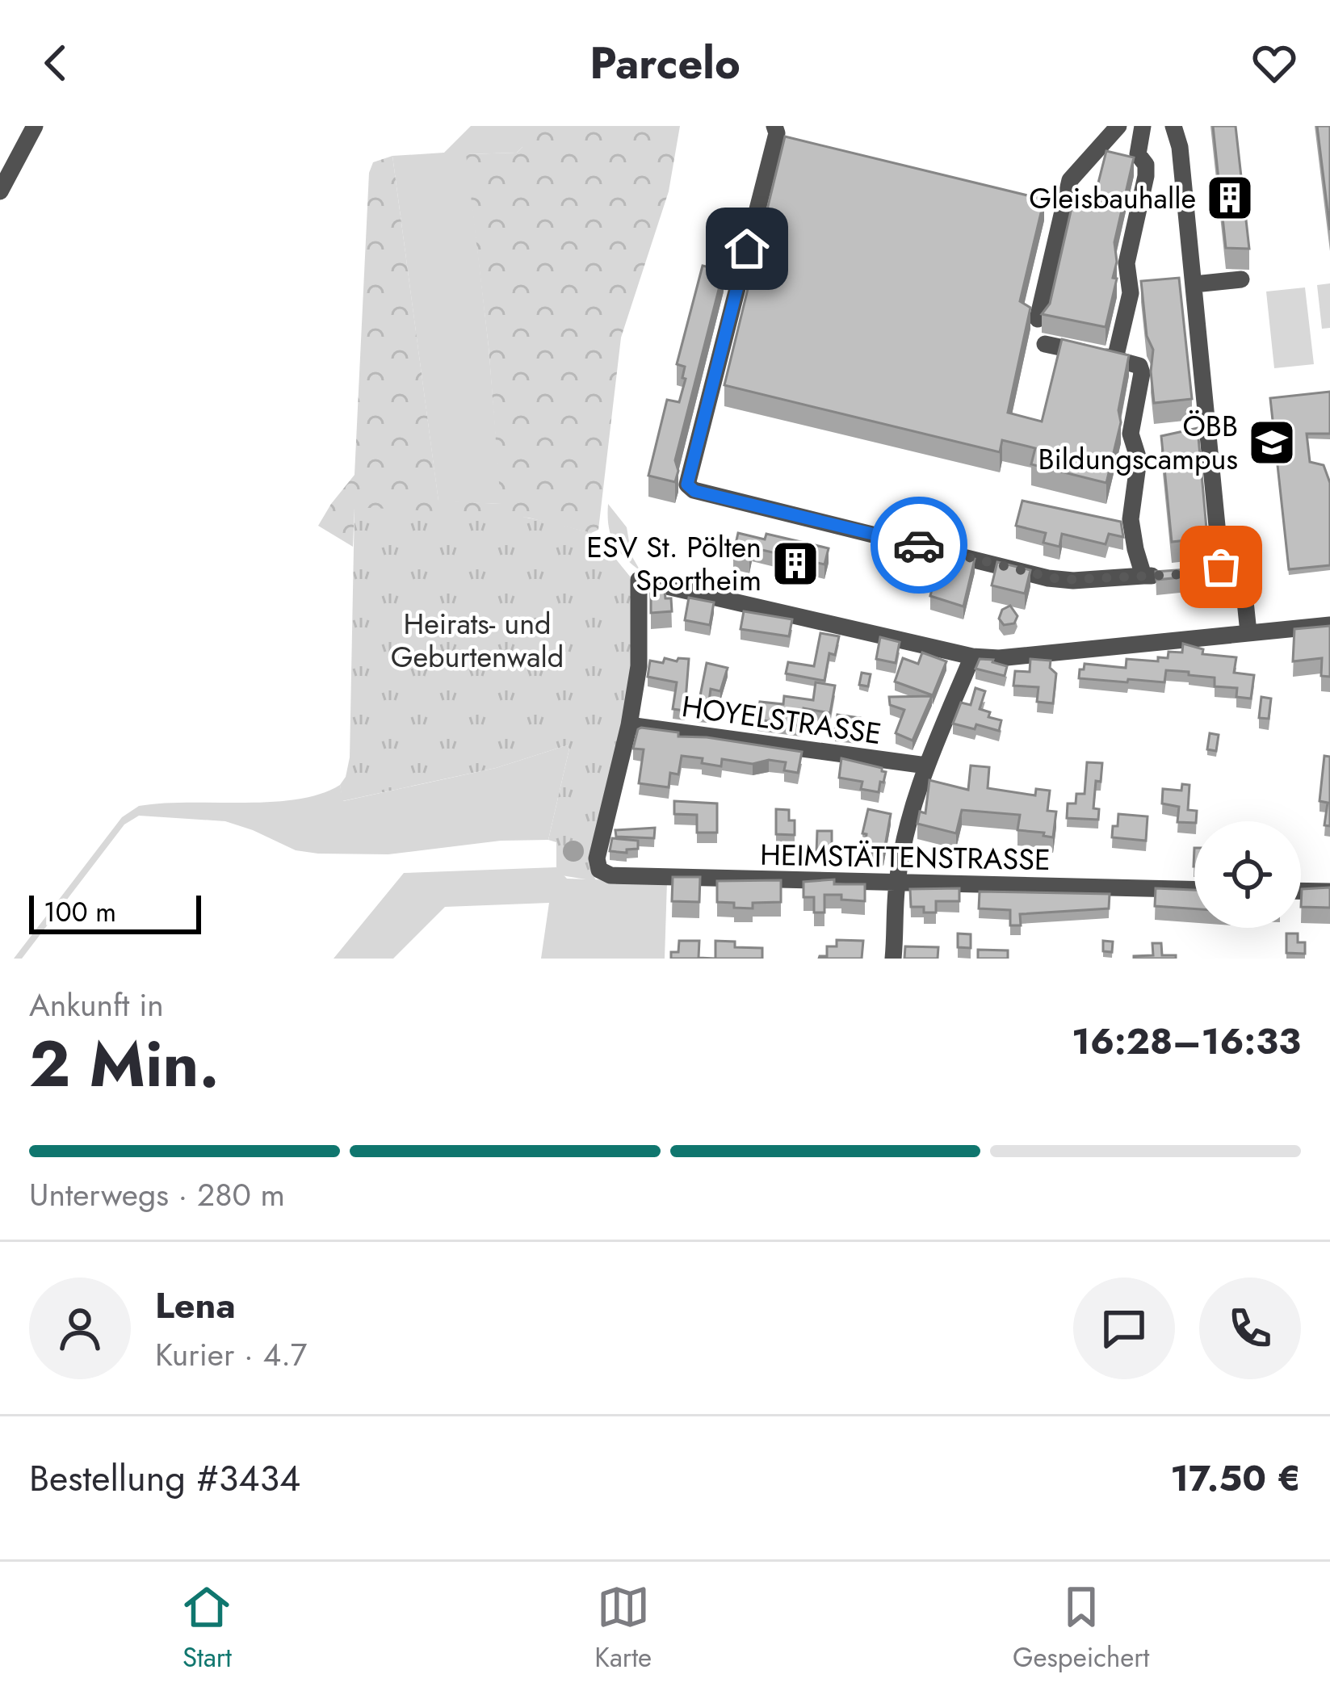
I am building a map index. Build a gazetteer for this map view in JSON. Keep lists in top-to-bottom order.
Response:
{
  "streets": {
    "street": ["HOYELSTRASSE", "HEIMSTÄTTENSTRASSE"]
  },
  "crossings": [
    ["HOYELSTRASSE", "HEIMSTÄTTENSTRASSE"]
  ],
  "parks": ["Heirats- und Geburtenwald"],
  "places": {
    "building": ["Gleisbauhalle", "ESV St. Pölten Sportheim"],
    "school or university": ["ÖBB Bildungscampus"]
  },
  "scale_bar": "100 m",
  "page": {
    "header": "Parcelo",
    "scale": "100 m",
    "heading": ["2 Min.", "Ankunft in", "16:28–16:33"],
    "panel": [
      "Lena",
      "Kurier · 4.7",
      "Bestellung #3434",
      "17.50 €"
    ],
    "bar": "Unterwegs · 280 m",
    "tabs": ["Start", "Karte", "Gespeichert"]
  }
}
